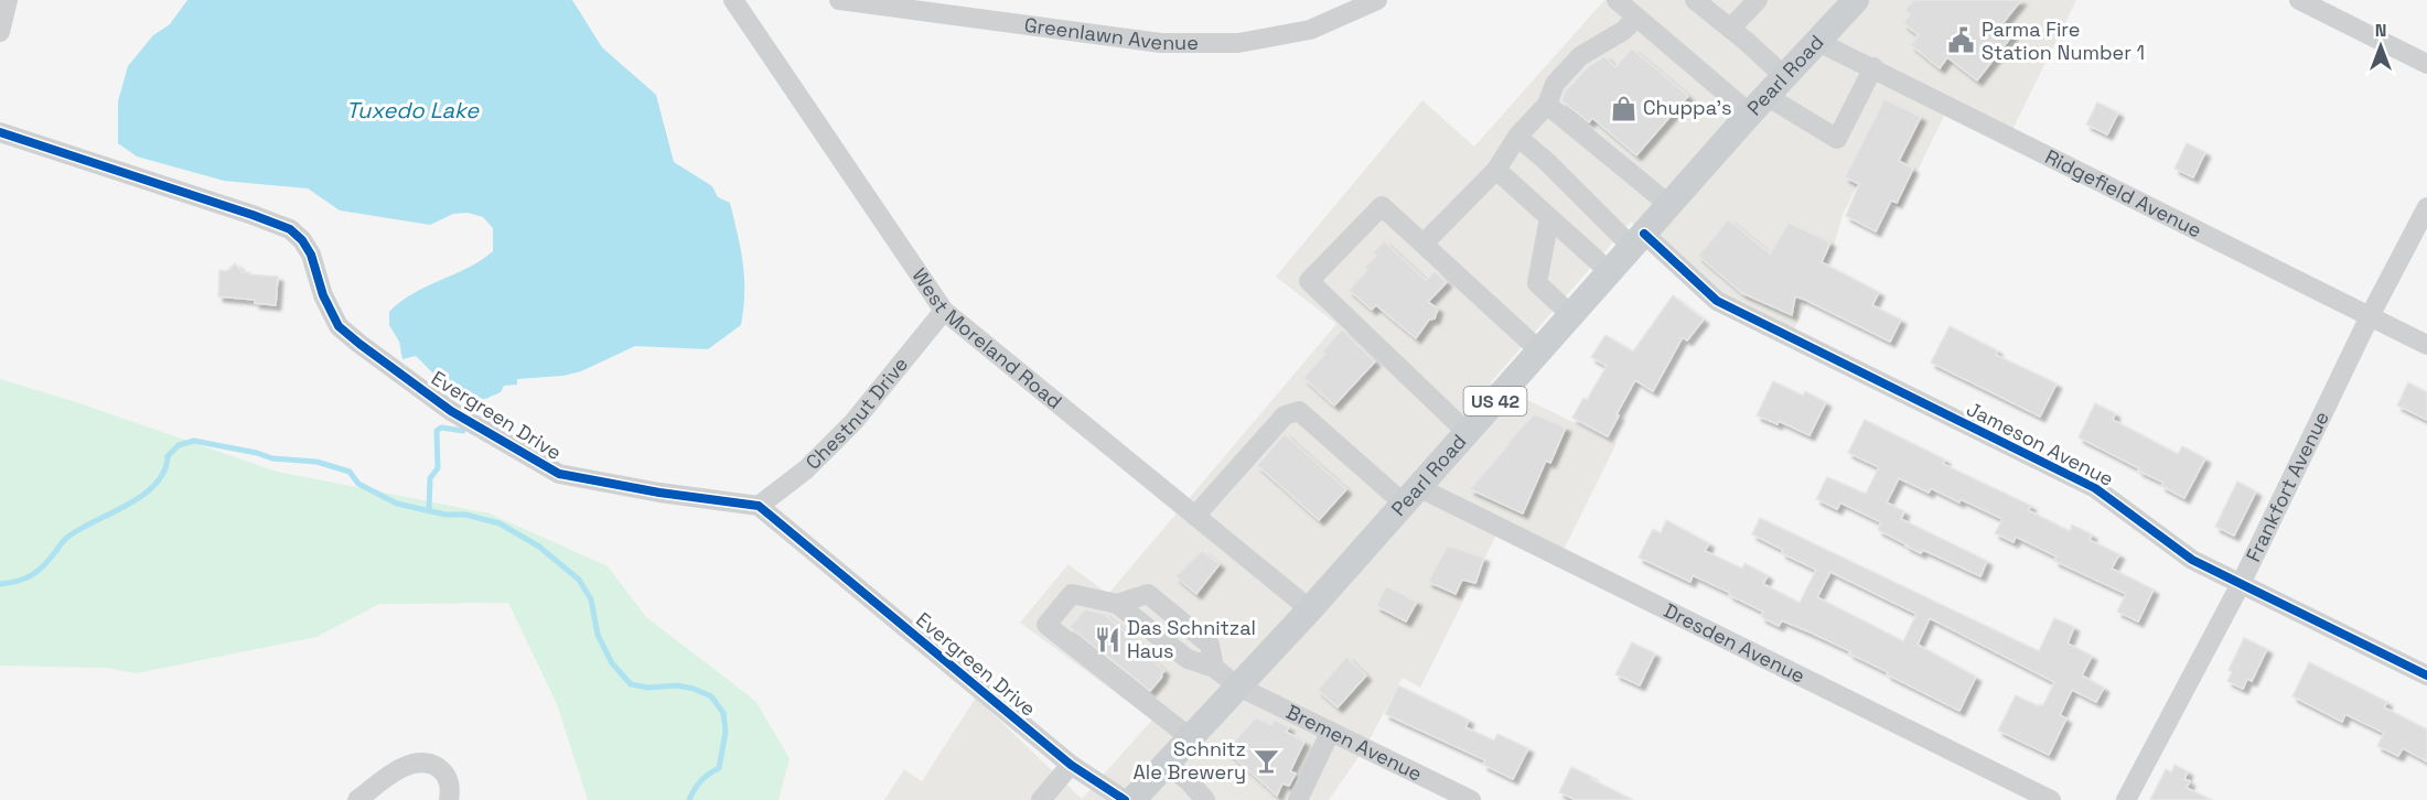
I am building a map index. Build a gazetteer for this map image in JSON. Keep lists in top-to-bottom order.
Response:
{
  "streets": {
    "main road": ["Pearl Road", "US 42"],
    "street": [
      "Greenlawn Avenue",
      "Ridgefield Avenue",
      "West Moreland Road",
      "Chestnut Drive",
      "Evergreen Drive",
      "Jameson Avenue",
      "Frankfort Avenue",
      "Dresden Avenue",
      "Bremen Avenue"
    ]
  },
  "crossings": [
    ["Pearl Road", "Ridgefield Avenue"],
    ["Pearl Road", "West Moreland Road"],
    ["Pearl Road", "Jameson Avenue"],
    ["Pearl Road", "Dresden Avenue"],
    ["Pearl Road", "Bremen Avenue"],
    ["Ridgefield Avenue", "Frankfort Avenue"],
    ["West Moreland Road", "Chestnut Drive"],
    ["West Moreland Road", "Dresden Avenue"],
    ["Chestnut Drive", "Evergreen Drive"],
    ["Jameson Avenue", "Frankfort Avenue"]
  ],
  "water": ["Tuxedo Lake"],
  "places": {
    "public building": ["Parma Fire Station Number 1"],
    "shop": ["Chuppa's"],
    "restaurant": ["Das Schnitzal Haus"],
    "bar": ["Schnitz Ale Brewery"]
  },
  "north": "top"
}
